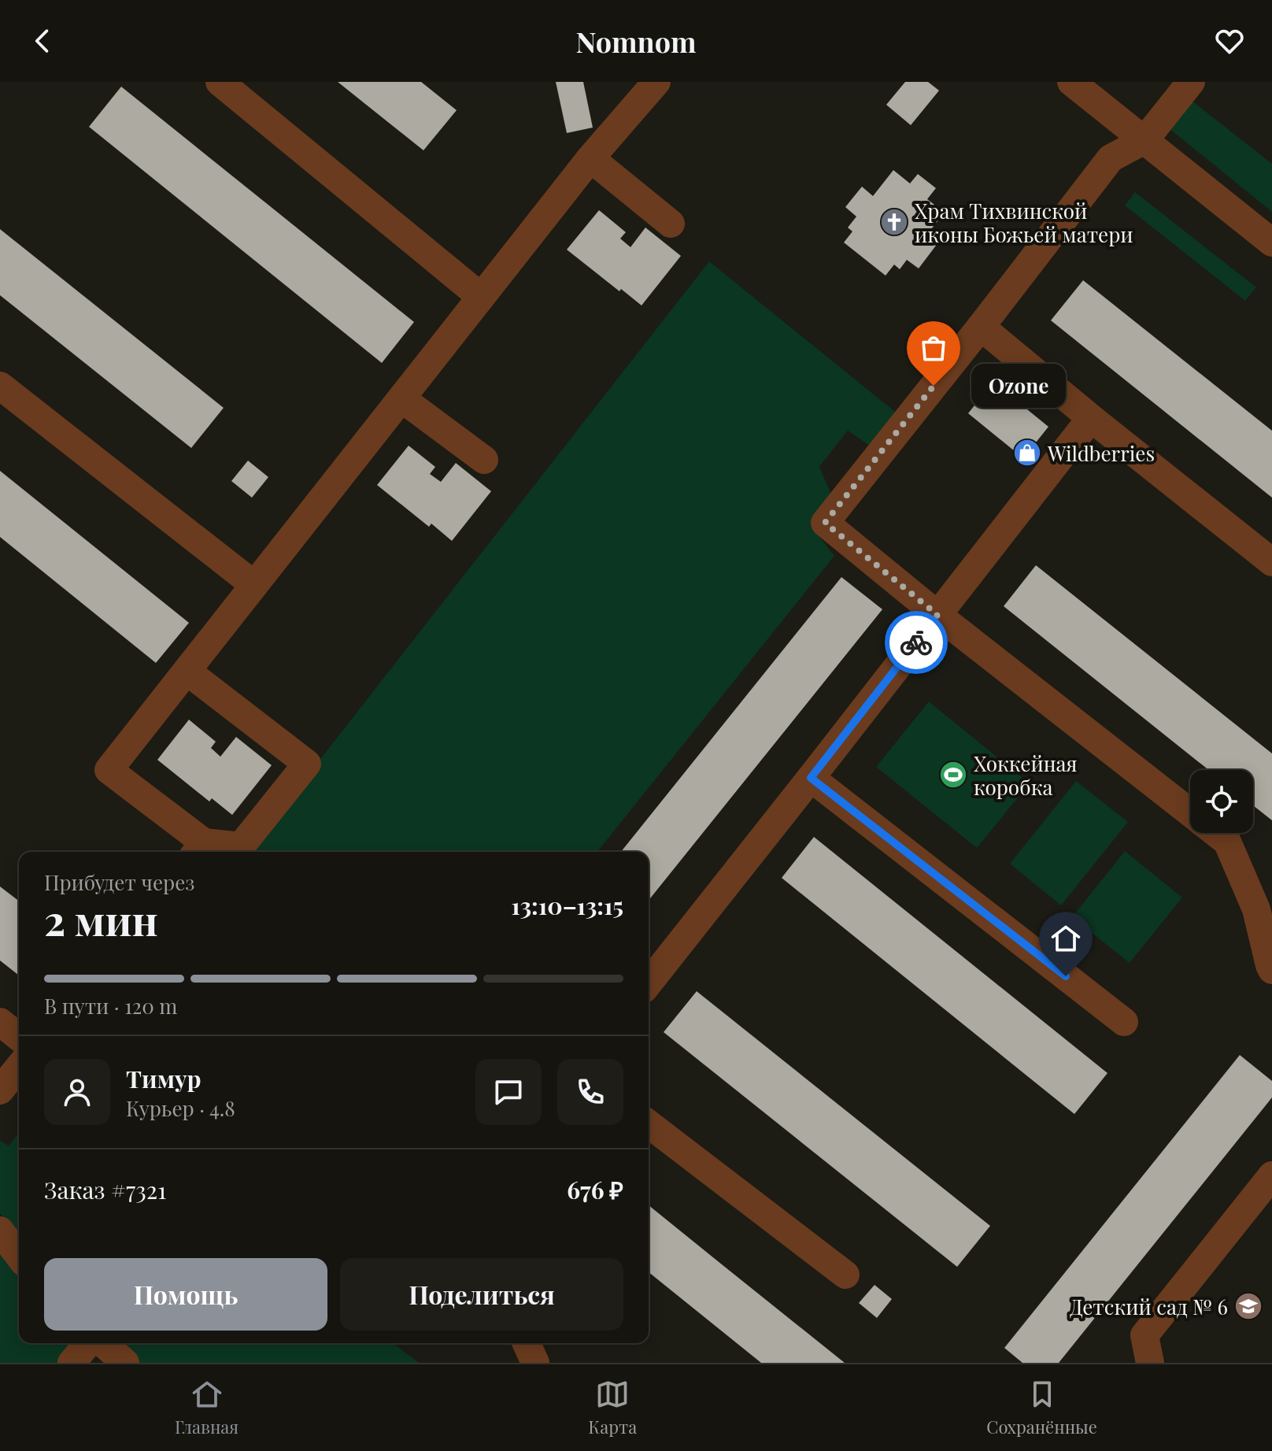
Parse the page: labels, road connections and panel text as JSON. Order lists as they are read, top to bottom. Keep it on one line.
{"places":{"church":["Храм Тихвинской иконы Божьей матери"],"other":["Ozone"],"shop":["Wildberries"],"sports":["Хоккейная коробка"],"school or university":["Детский сад № 6"]},"page":{"header":"Nomnom","bubble":"Ozone","heading":["2 мин","Прибудет через","13:10–13:15"],"panel":["Тимур","Курьер · 4.8","Заказ #7321","676 ₽"],"bar":"В пути · 120 m","buttons":["Помощь","Поделиться"],"tabs":["Главная","Карта","Сохранённые"]}}
